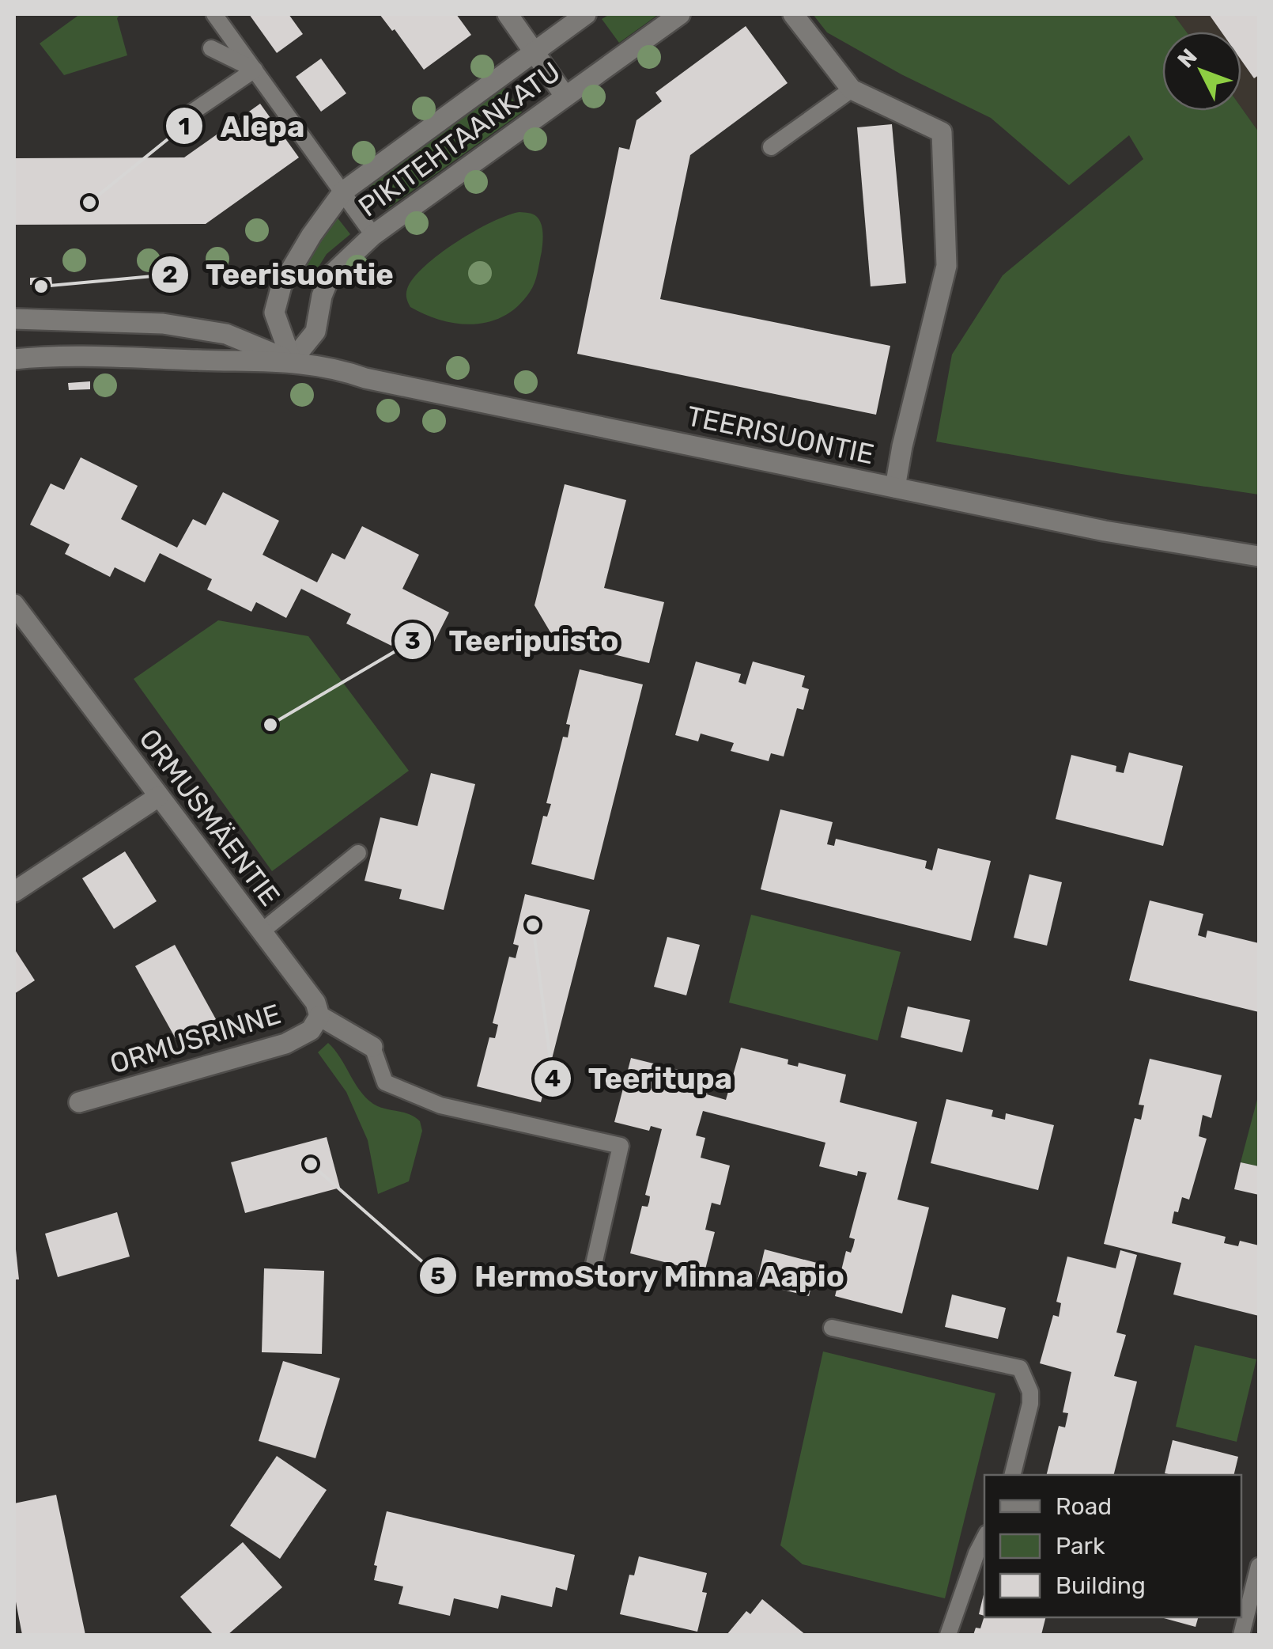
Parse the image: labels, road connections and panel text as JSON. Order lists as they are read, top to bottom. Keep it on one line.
{"streets":{"street":["PIKITEHTAANKATU","TEERISUONTIE","ORMUSMÄENTIE","ORMUSRINNE"]},"crossings":[["PIKITEHTAANKATU","TEERISUONTIE"],["ORMUSMÄENTIE","ORMUSRINNE"]],"places":["Alepa","Teerisuontie","Teeripuisto","Teeritupa","HermoStory Minna Aapio"],"legend":["Road","Park","Building"],"north":"top left"}
